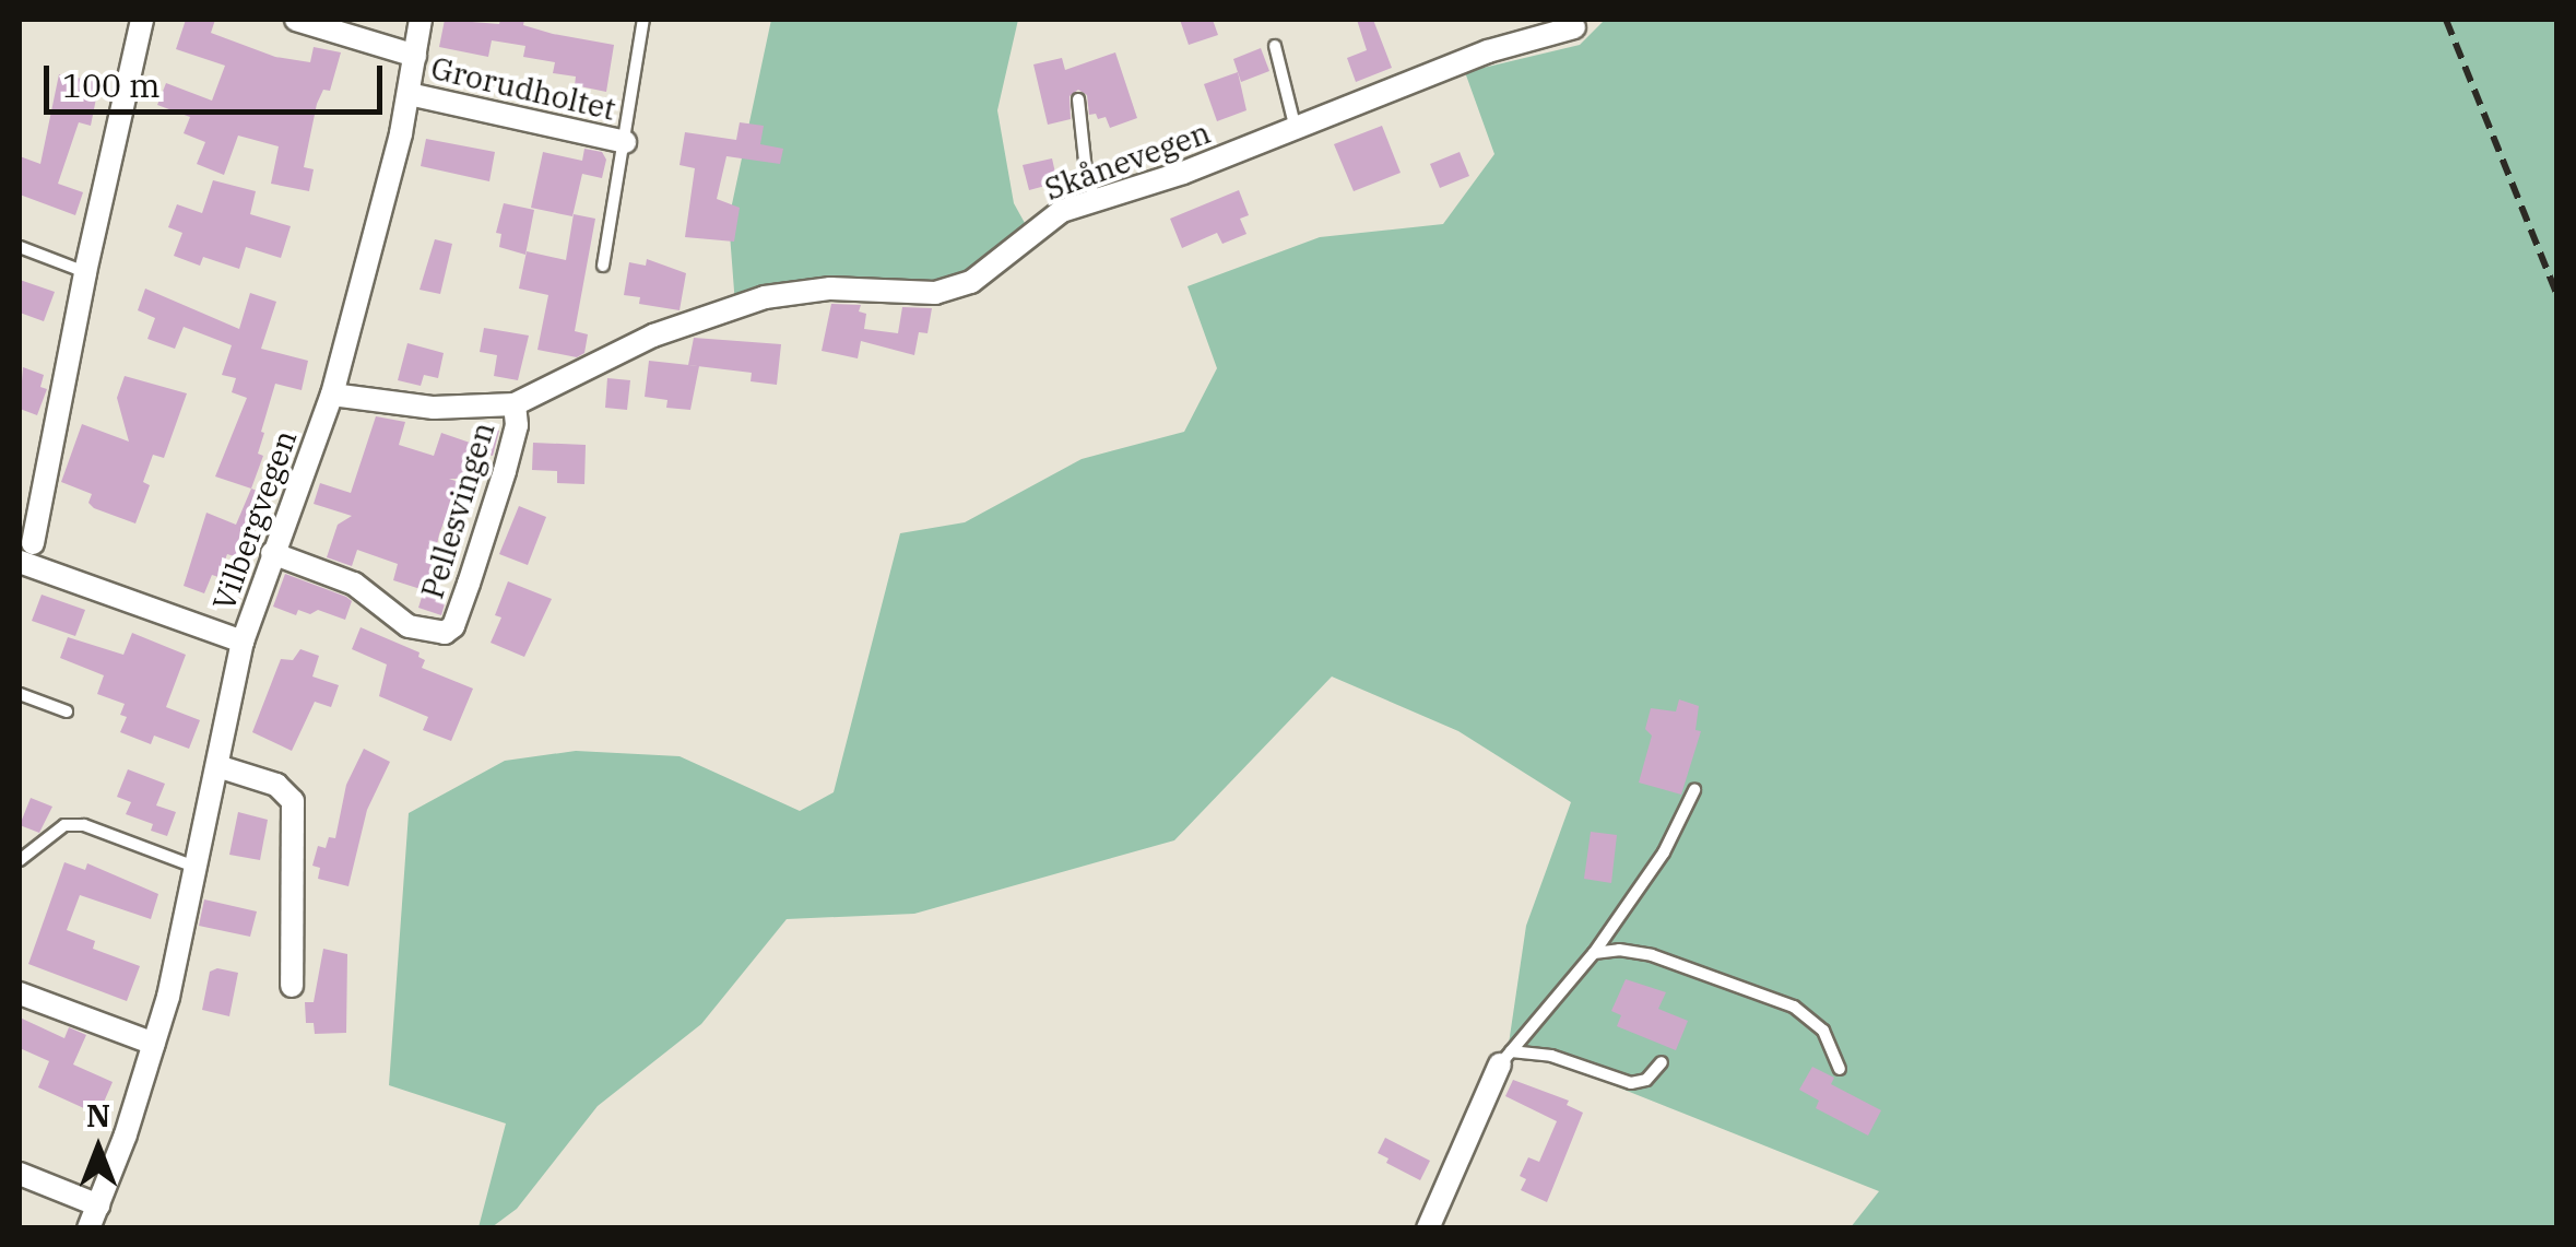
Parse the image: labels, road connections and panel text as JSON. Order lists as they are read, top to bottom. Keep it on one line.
{"streets":{"street":["Grorudholtet","Skånevegen","Pellesvingen","Vilbergvegen"]},"crossings":[["Grorudholtet","Vilbergvegen"],["Skånevegen","Pellesvingen"],["Skånevegen","Vilbergvegen"],["Pellesvingen","Vilbergvegen"]],"scale_bar":"100 m","north":"top"}
